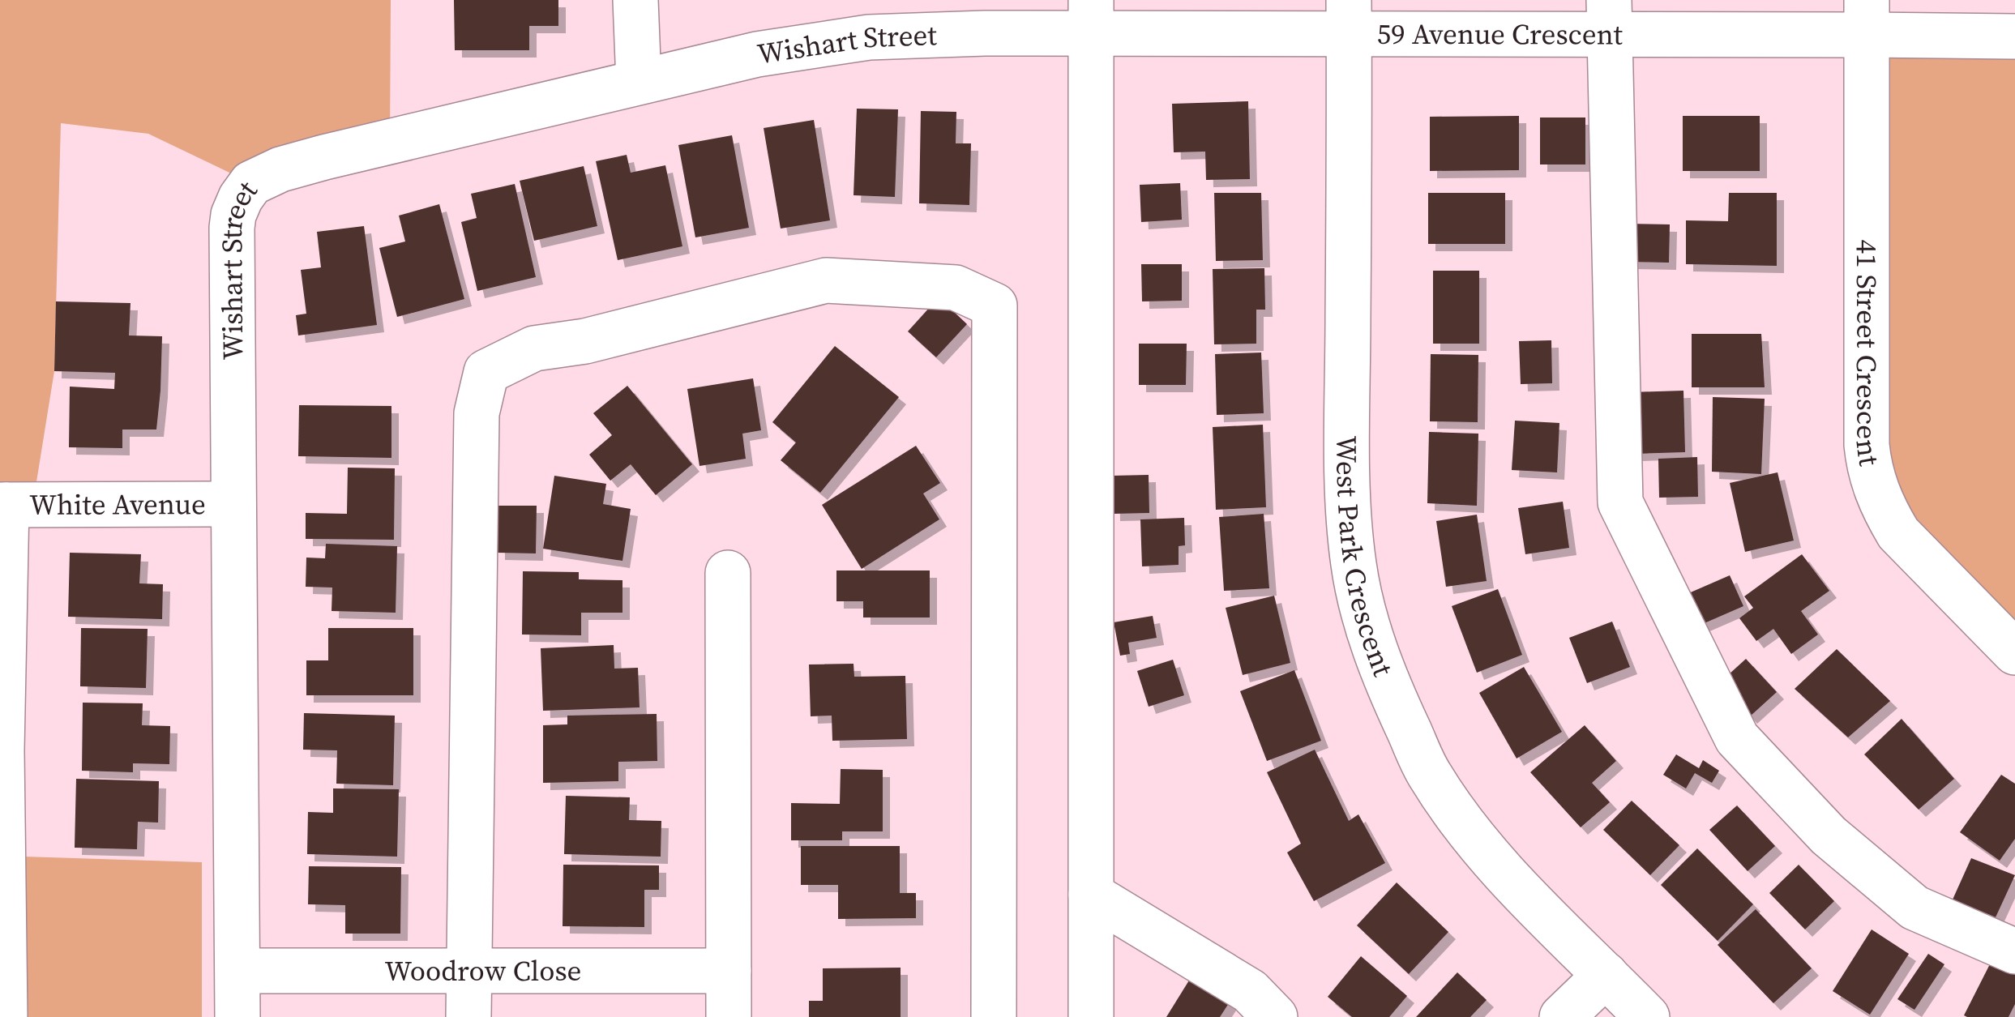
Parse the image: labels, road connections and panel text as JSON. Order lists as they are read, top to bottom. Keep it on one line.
{"streets":{"street":["59 Avenue Crescent","Wishart Street","41 Street Crescent","White Avenue","West Park Crescent","Woodrow Close"]},"crossings":[["59 Avenue Crescent","Wishart Street"],["59 Avenue Crescent","41 Street Crescent"],["59 Avenue Crescent","West Park Crescent"],["Wishart Street","White Avenue"],["Wishart Street","Woodrow Close"]]}
